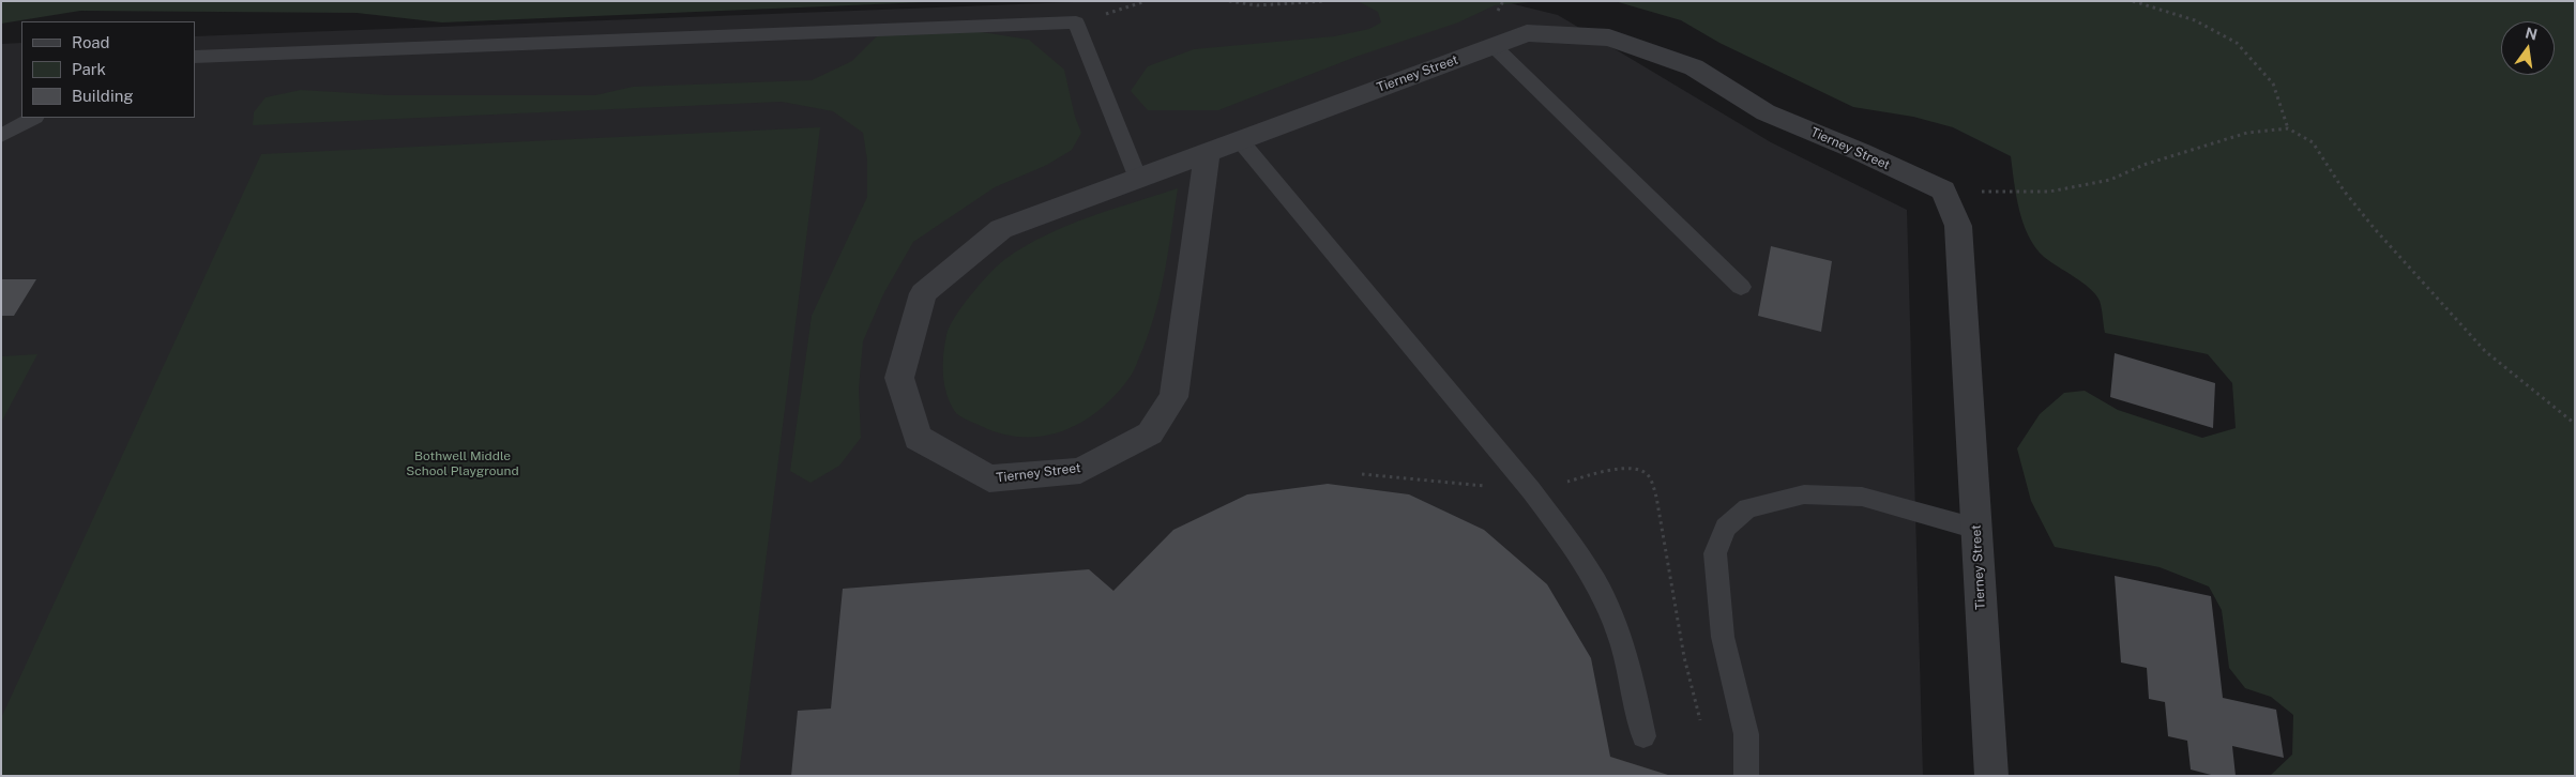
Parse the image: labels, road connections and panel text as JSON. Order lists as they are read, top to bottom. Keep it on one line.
{"streets":{"street":["Tierney Street"]},"parks":["Bothwell Middle School Playground"],"legend":["Road","Park","Building"],"north":"top"}
